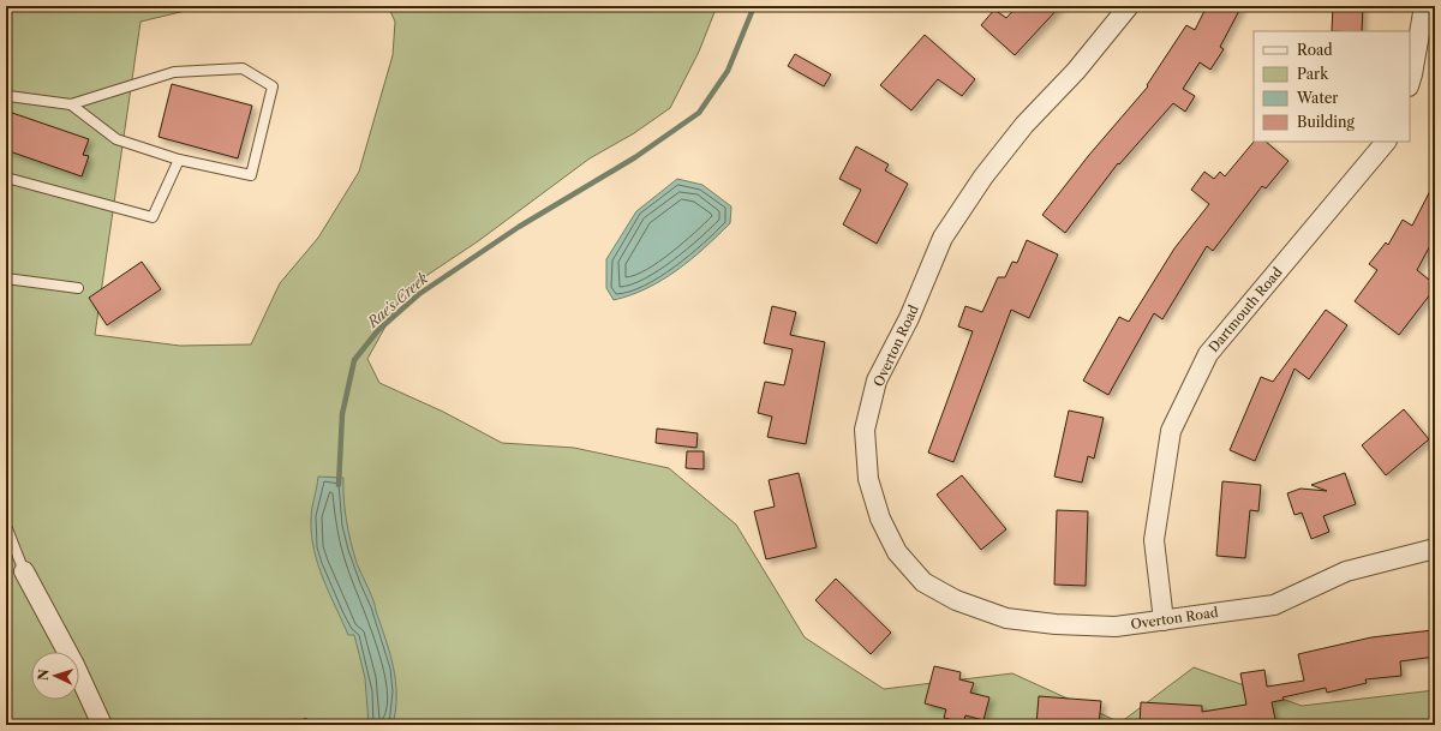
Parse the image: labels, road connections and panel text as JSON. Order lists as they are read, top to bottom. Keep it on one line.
{"streets":{"street":["Dartmouth Road","Overton Road"]},"crossings":[["Dartmouth Road","Overton Road"]],"water":["Rae's Creek"],"legend":["Road","Park","Water","Building"],"north":"left"}
